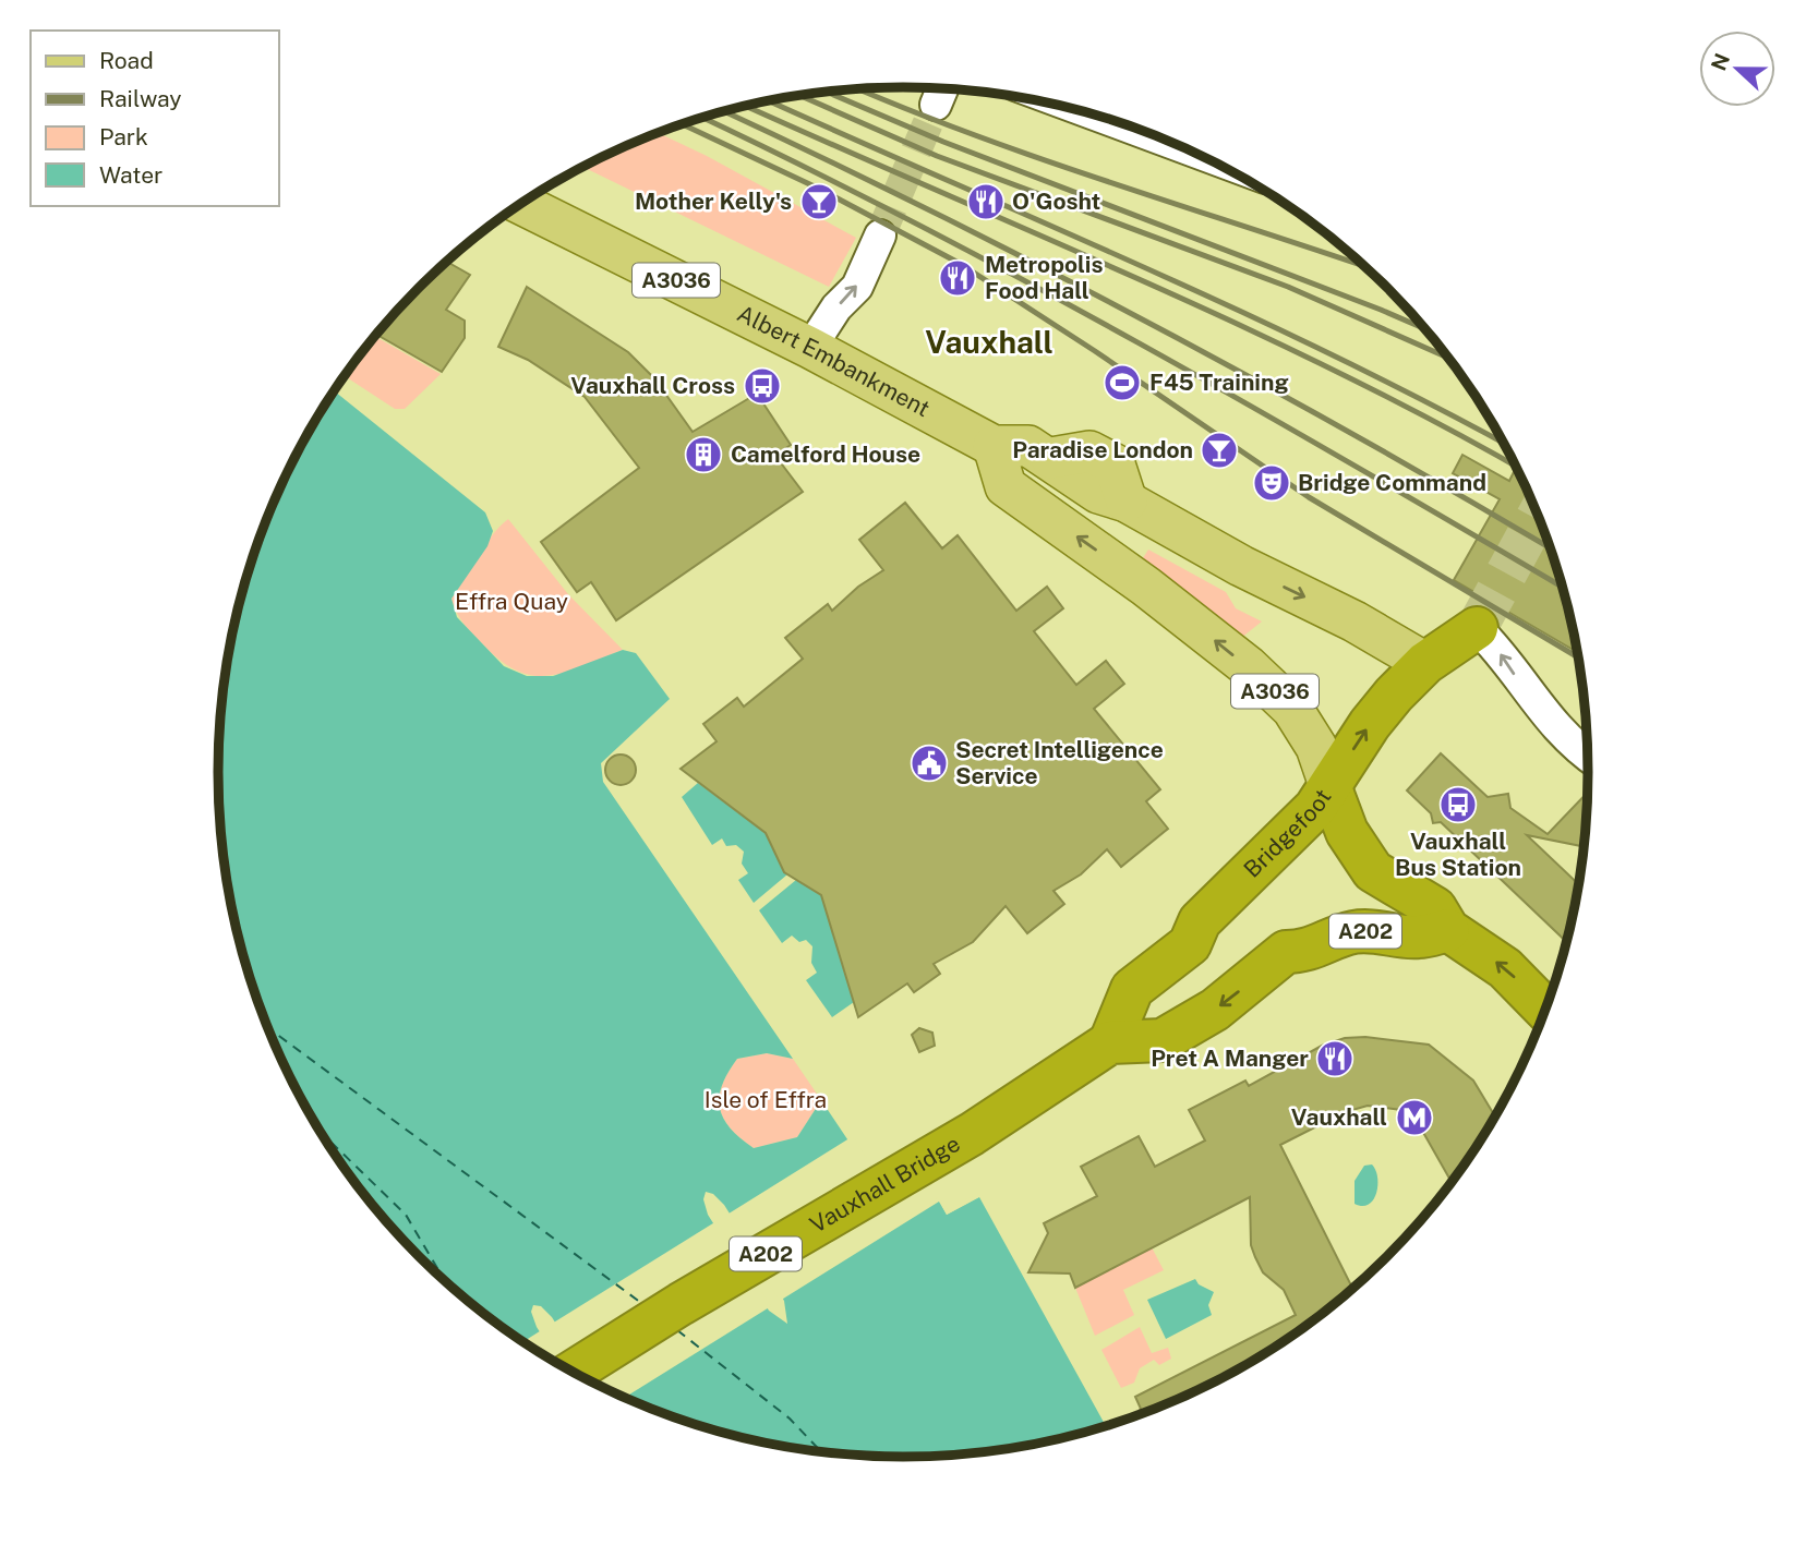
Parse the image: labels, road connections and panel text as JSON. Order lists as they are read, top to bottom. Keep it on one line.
{"streets":{"highway":["Bridgefoot","A202","Vauxhall Bridge"],"main road":["A3036","Albert Embankment"]},"crossings":[["A3036","Albert Embankment"],["A3036","Bridgefoot"],["A3036","A202"],["Albert Embankment","Bridgefoot"],["Bridgefoot","A202"],["Bridgefoot","Vauxhall Bridge"],["A202","Vauxhall Bridge"]],"districts":["Vauxhall"],"parks":["Effra Quay","Isle of Effra"],"places":{"bar":["Mother Kelly's","Paradise London"],"restaurant":["O'Gosht","Metropolis Food Hall","Pret A Manger"],"sports":["F45 Training"],"bus stop":["Vauxhall Cross","Vauxhall Bus Station"],"building":["Camelford House"],"theatre":["Bridge Command"],"public building":["Secret Intelligence Service"],"metro station":["Vauxhall"]},"legend":["Road","Railway","Park","Water"],"north":"left"}
